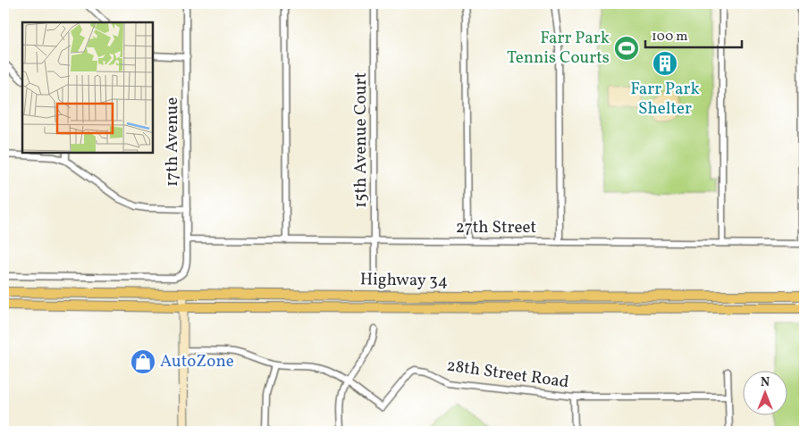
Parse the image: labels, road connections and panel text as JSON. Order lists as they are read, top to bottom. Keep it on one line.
{"streets":{"highway":["Highway 34"],"street":["15th Avenue Court","17th Avenue","27th Street","28th Street Road"]},"crossings":[["15th Avenue Court","27th Street"],["17th Avenue","27th Street"]],"places":{"sports":["Farr Park Tennis Courts"],"building":["Farr Park Shelter"],"shop":["AutoZone"]},"scale_bar":"100 m","north":"top"}
